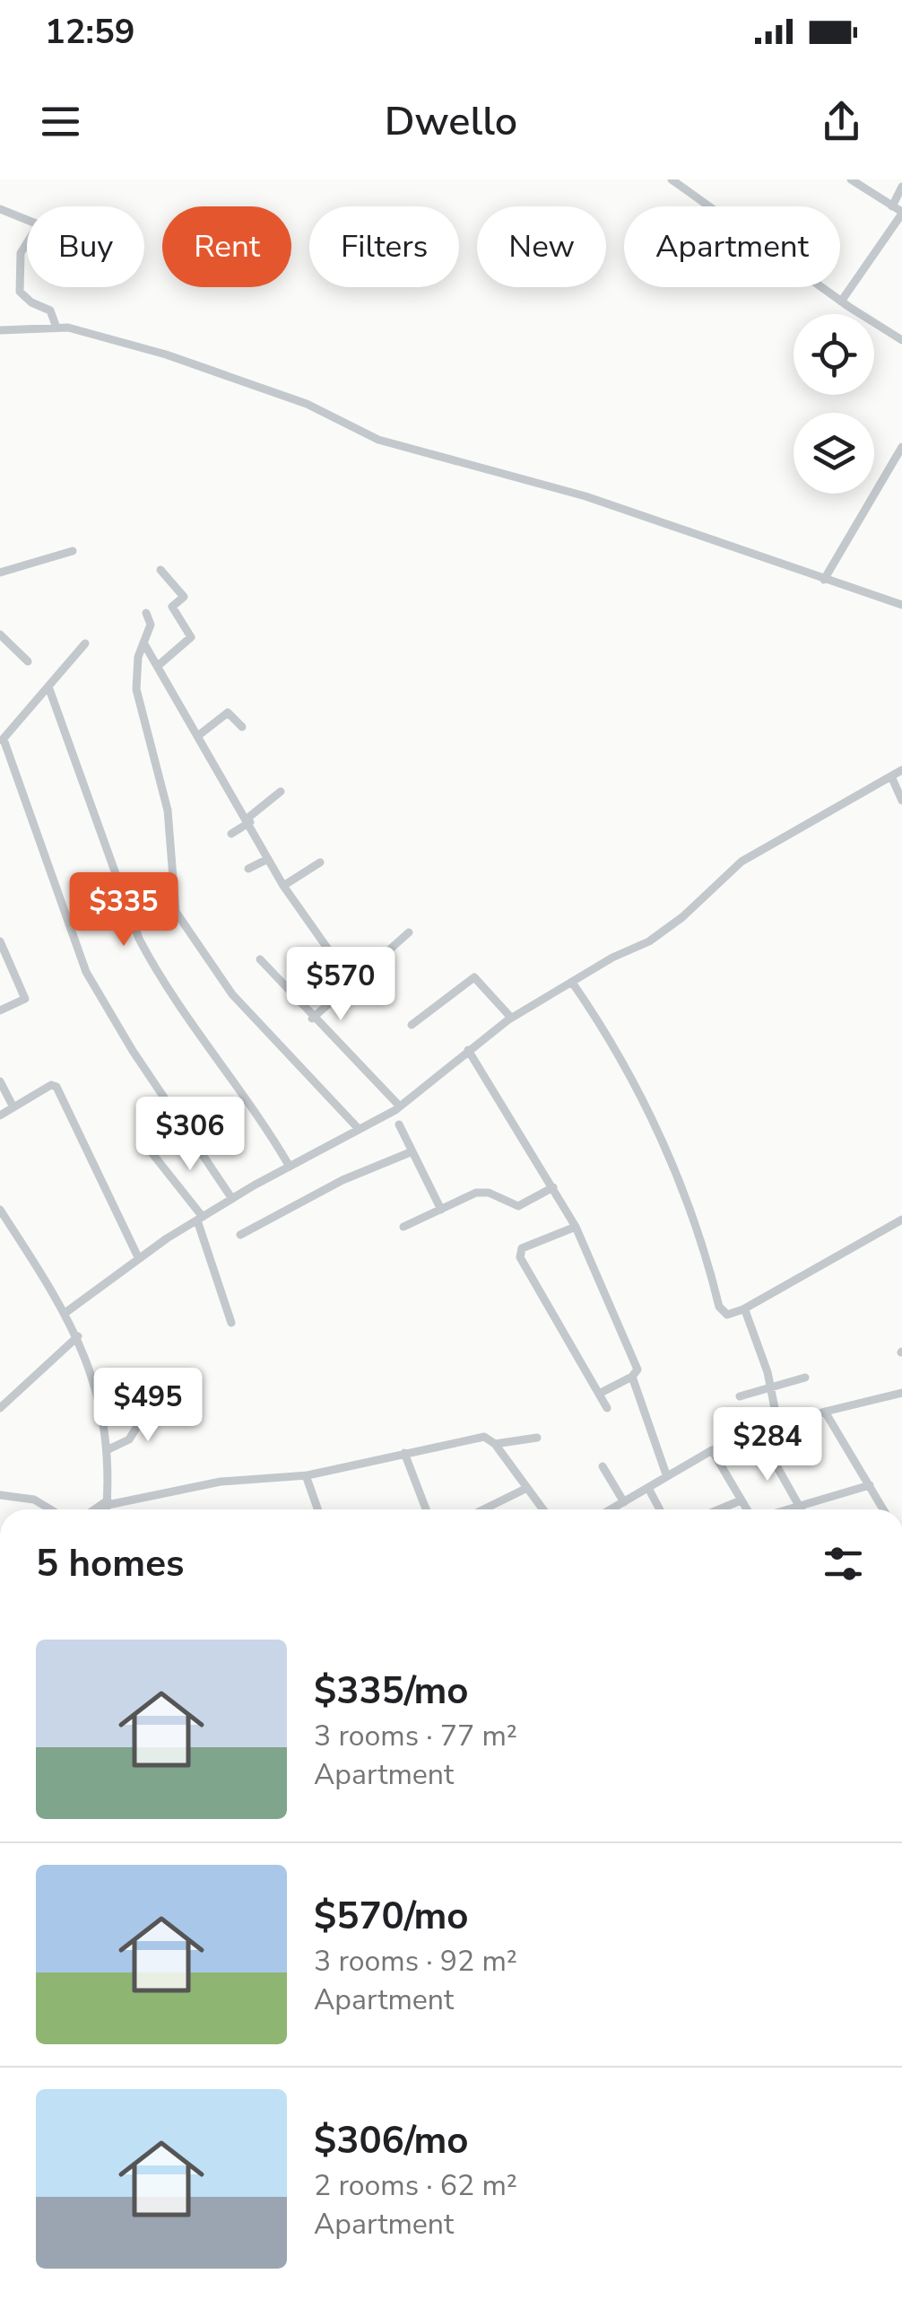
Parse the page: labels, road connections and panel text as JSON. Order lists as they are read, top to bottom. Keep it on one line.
{"page":{"status":"12:59","header":"Dwello","chip":["Buy","Rent","Filters","New","Apartment"],"price":["$335","$570","$306","$495","$284"],"heading":"5 homes","list":[{"name":"$335/mo","note":"3 rooms · 77 m² · Apartment"},{"name":"$570/mo","note":"3 rooms · 92 m² · Apartment"},{"name":"$306/mo","note":"2 rooms · 62 m² · Apartment"}]}}
